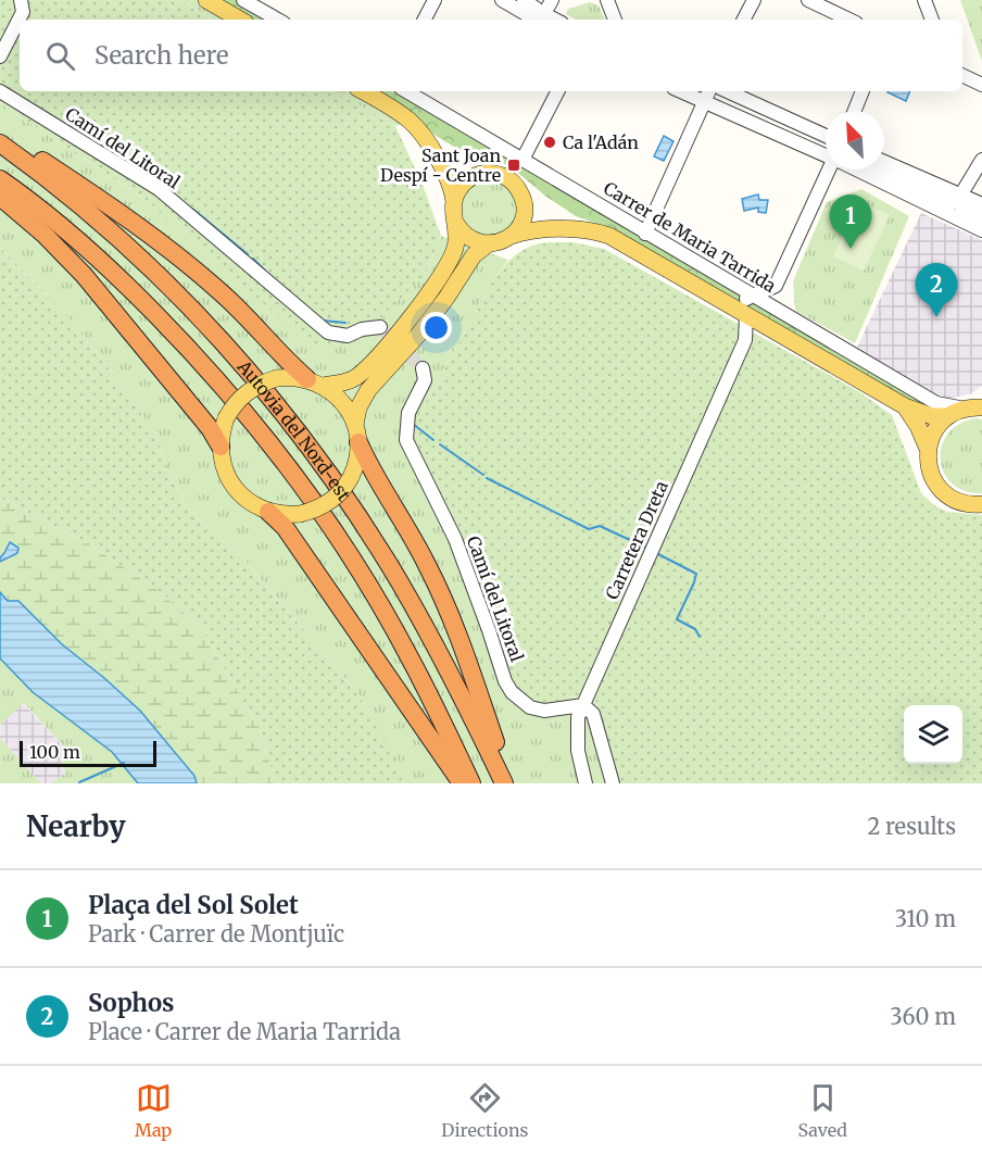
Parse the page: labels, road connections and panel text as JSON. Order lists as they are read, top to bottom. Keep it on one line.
{"streets":{"highway":["Autovia del Nord-est"],"main road":["Carrer de Maria Tarrida"],"street":["Camí del Litoral","Carretera Dreta"]},"crossings":[["Camí del Litoral","Carretera Dreta"],["Carrer de Maria Tarrida","Carretera Dreta"]],"places":{"other":["Ca l'Adán"],"transit":["Sant Joan Despí - Centre"]},"scale_bar":"100 m","north":"top left","page":{"search":"Search here","pins":["1","2"],"scale":"100 m","heading":["Nearby","2 results"],"list":[{"mark":"1","name":"Plaça del Sol Solet","note":"Park · Carrer de Montjuïc","value":"310 m"},{"mark":"2","name":"Sophos","note":"Place · Carrer de Maria Tarrida","value":"360 m"}],"nav":["Map","Directions","Saved"]}}
